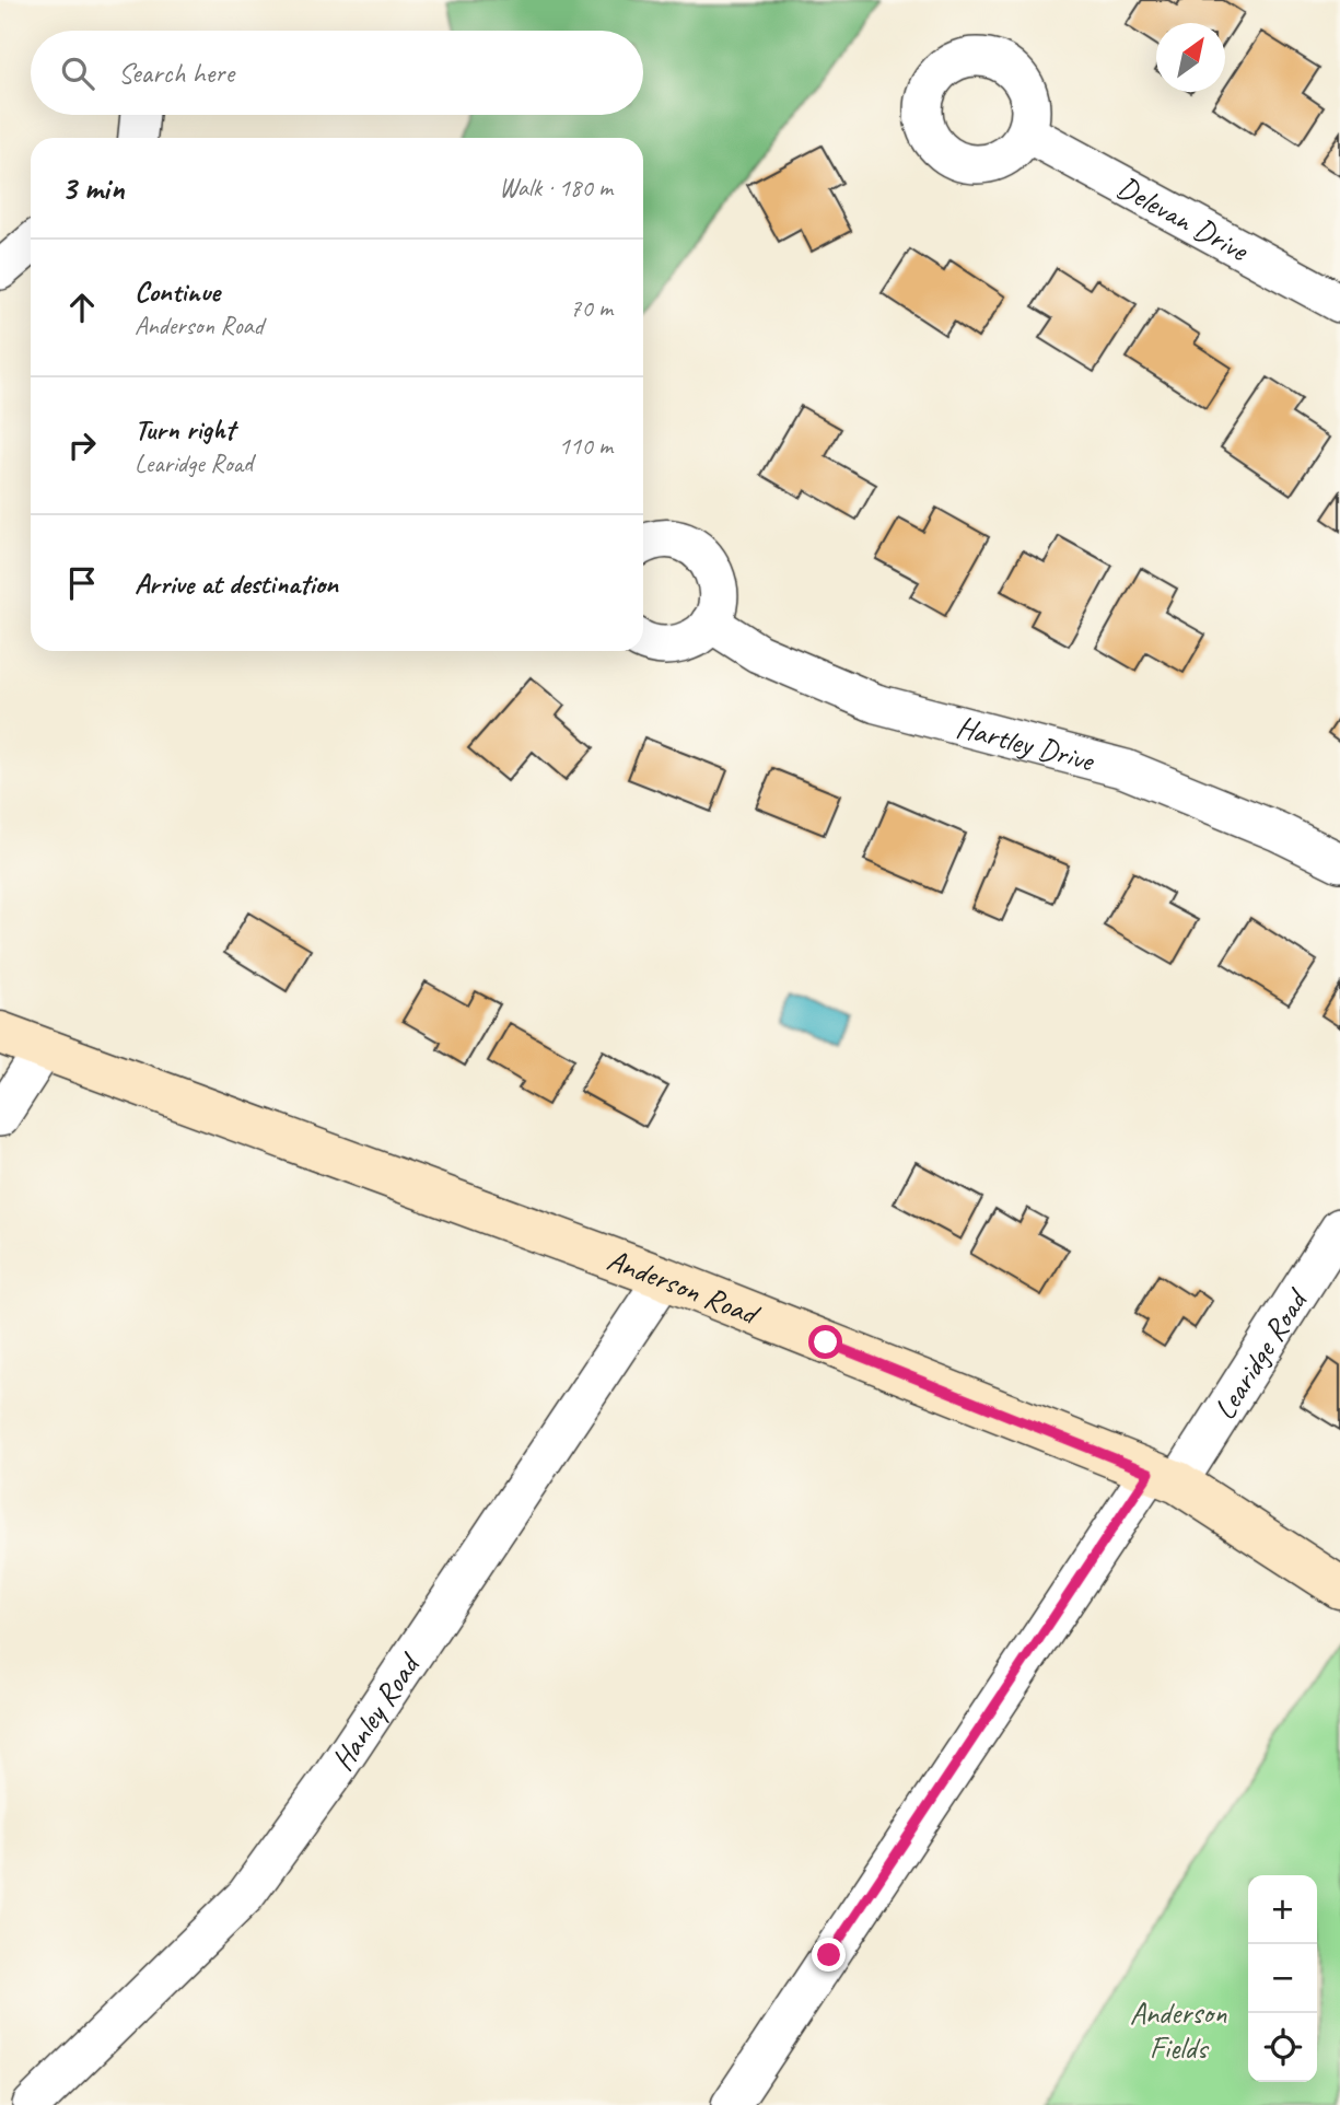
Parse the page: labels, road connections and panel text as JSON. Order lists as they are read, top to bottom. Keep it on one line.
{"streets":{"street":["Delevan Drive","Hartley Drive","Anderson Road","Learidge Road","Hanley Road"]},"crossings":[["Anderson Road","Learidge Road"],["Anderson Road","Hanley Road"]],"parks":["Anderson Fields"],"north":"top right","page":{"search":"Search here","heading":["3 min","Walk · 180 m"],"list":[["Continue","Anderson Road","70 m"],["Turn right","Learidge Road","110 m"],"Arrive at destination"],"map_buttons":["+","−"]}}
